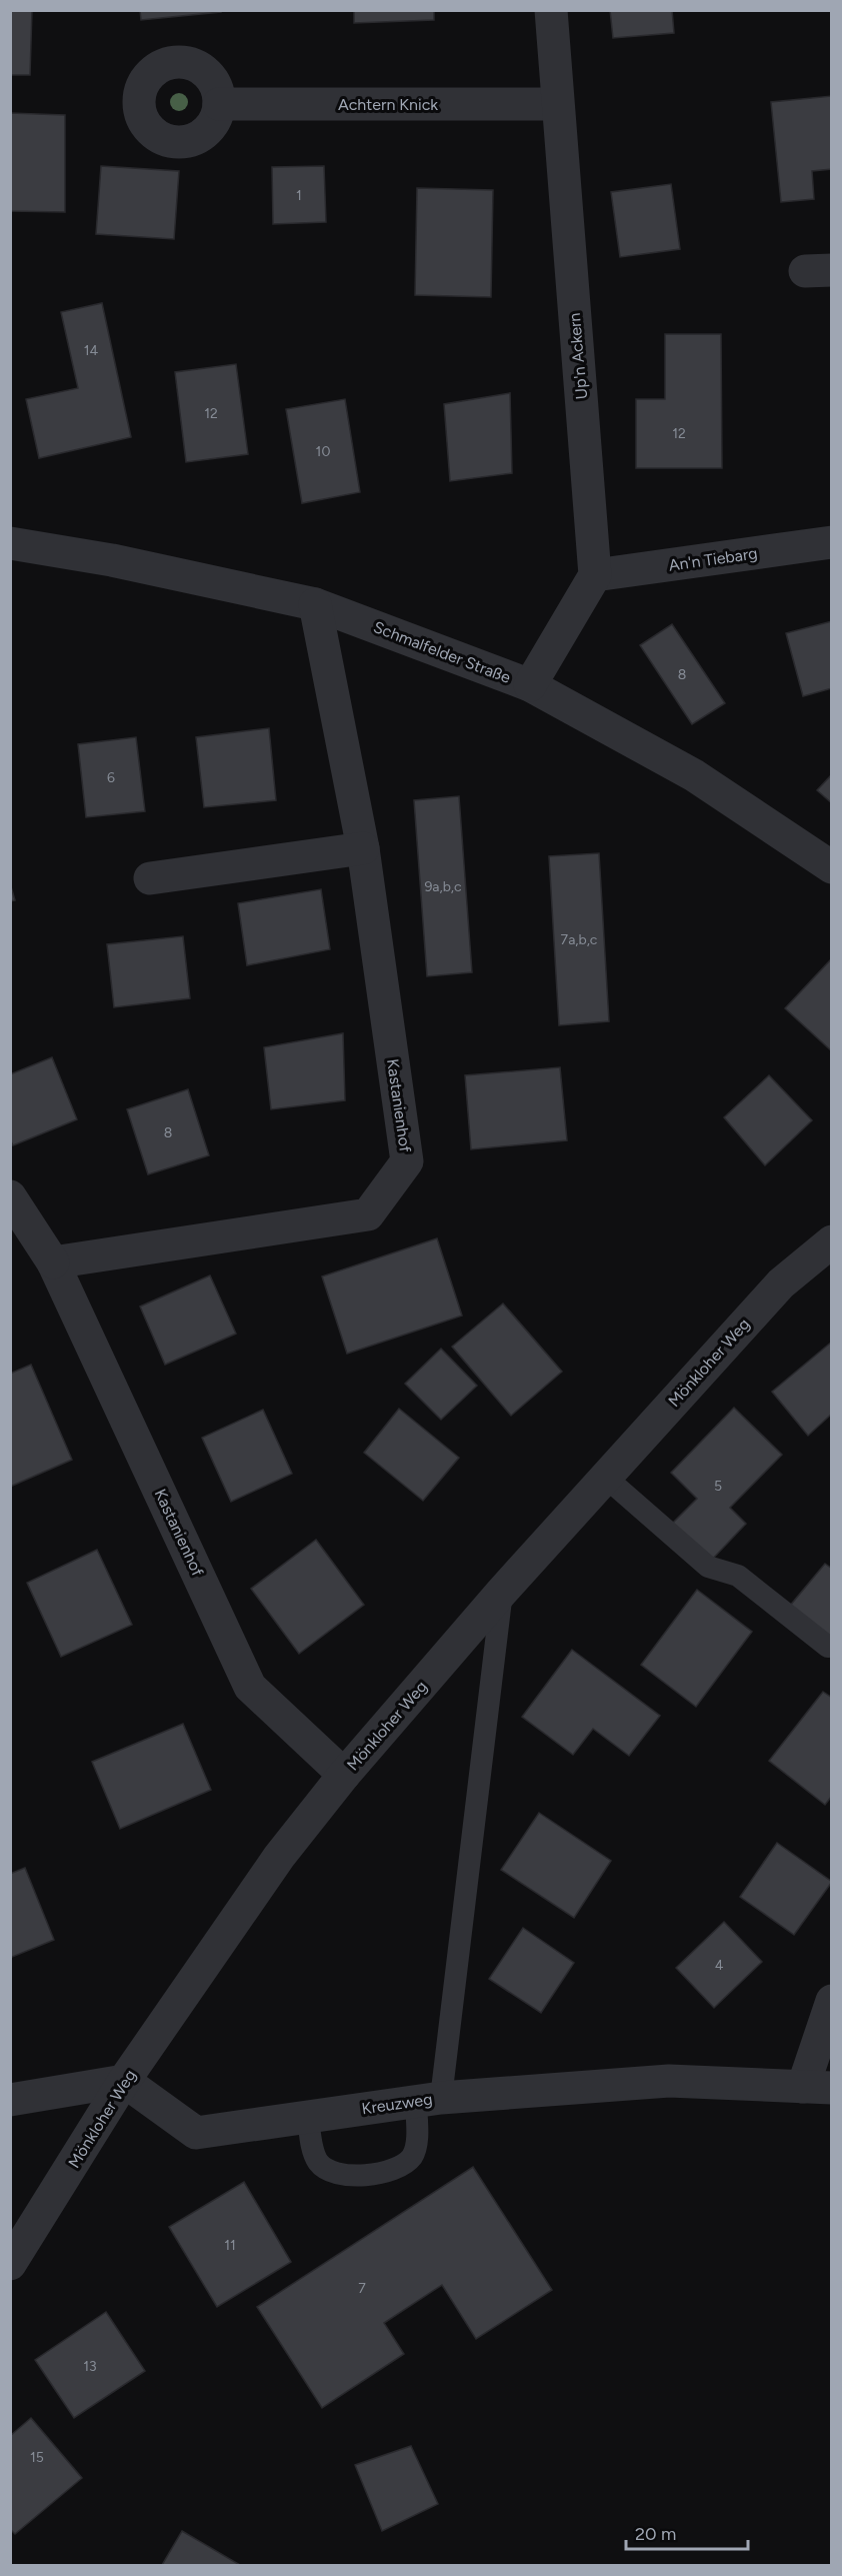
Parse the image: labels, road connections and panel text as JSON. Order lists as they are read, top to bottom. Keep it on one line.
{"streets":{"street":["Achtern Knick","Up'n Ackern","An'n Tiebarg","Schmalfelder Straße","Kastanienhof","Mönkloher Weg","Kreuzweg"]},"crossings":[["Achtern Knick","Up'n Ackern"],["Up'n Ackern","An'n Tiebarg"],["Schmalfelder Straße","Kastanienhof"],["Kastanienhof","Mönkloher Weg"],["Mönkloher Weg","Kreuzweg"]],"house_numbers":["1","14","12","12","10","8","6","9a,b,c","7a,b,c","8","5","4","11","7","13","15"],"scale_bar":"20 m"}
